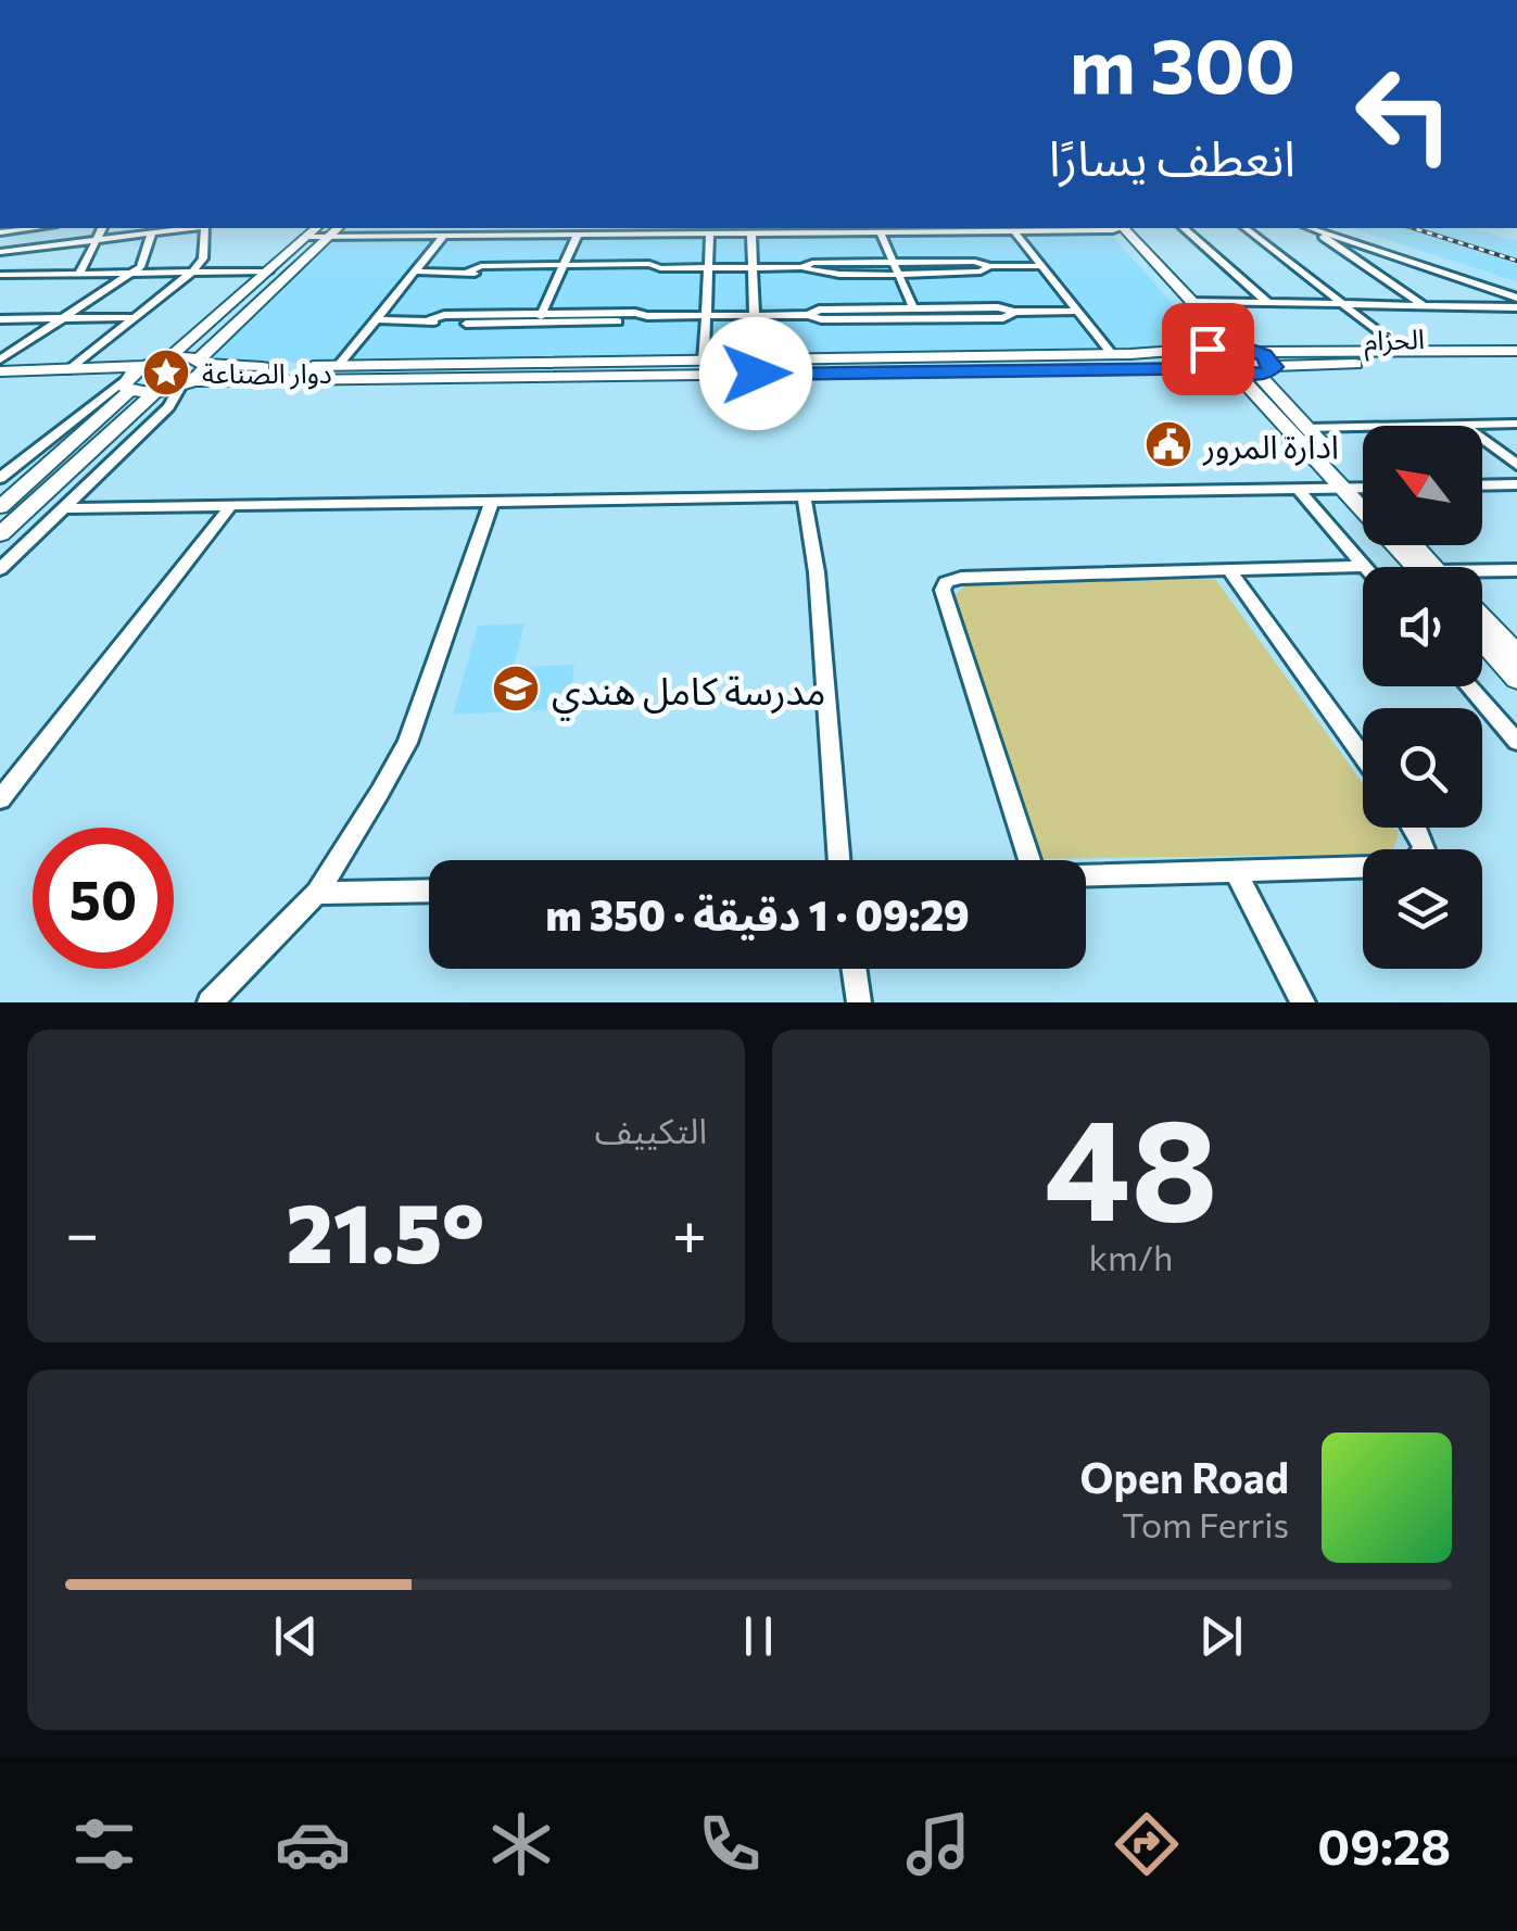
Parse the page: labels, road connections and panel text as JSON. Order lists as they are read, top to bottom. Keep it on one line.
{"streets":{"main road":["الحزام"]},"places":{"place":["دوار الصناعة"],"public building":["ادارة المرور"],"school or university":["مدرسة كامل هندي"]},"north":"top left","page":{"turn":["300 m","انعطف يسارًا"],"limit":"50","trip":"09:29 · 1 دقيقة · 350 m","tile":[["48","km/h"],"التكييف"],"heat":["−","21.5°","+"],"song":["Open Road","Tom Ferris"],"tabs":"09:28"}}
